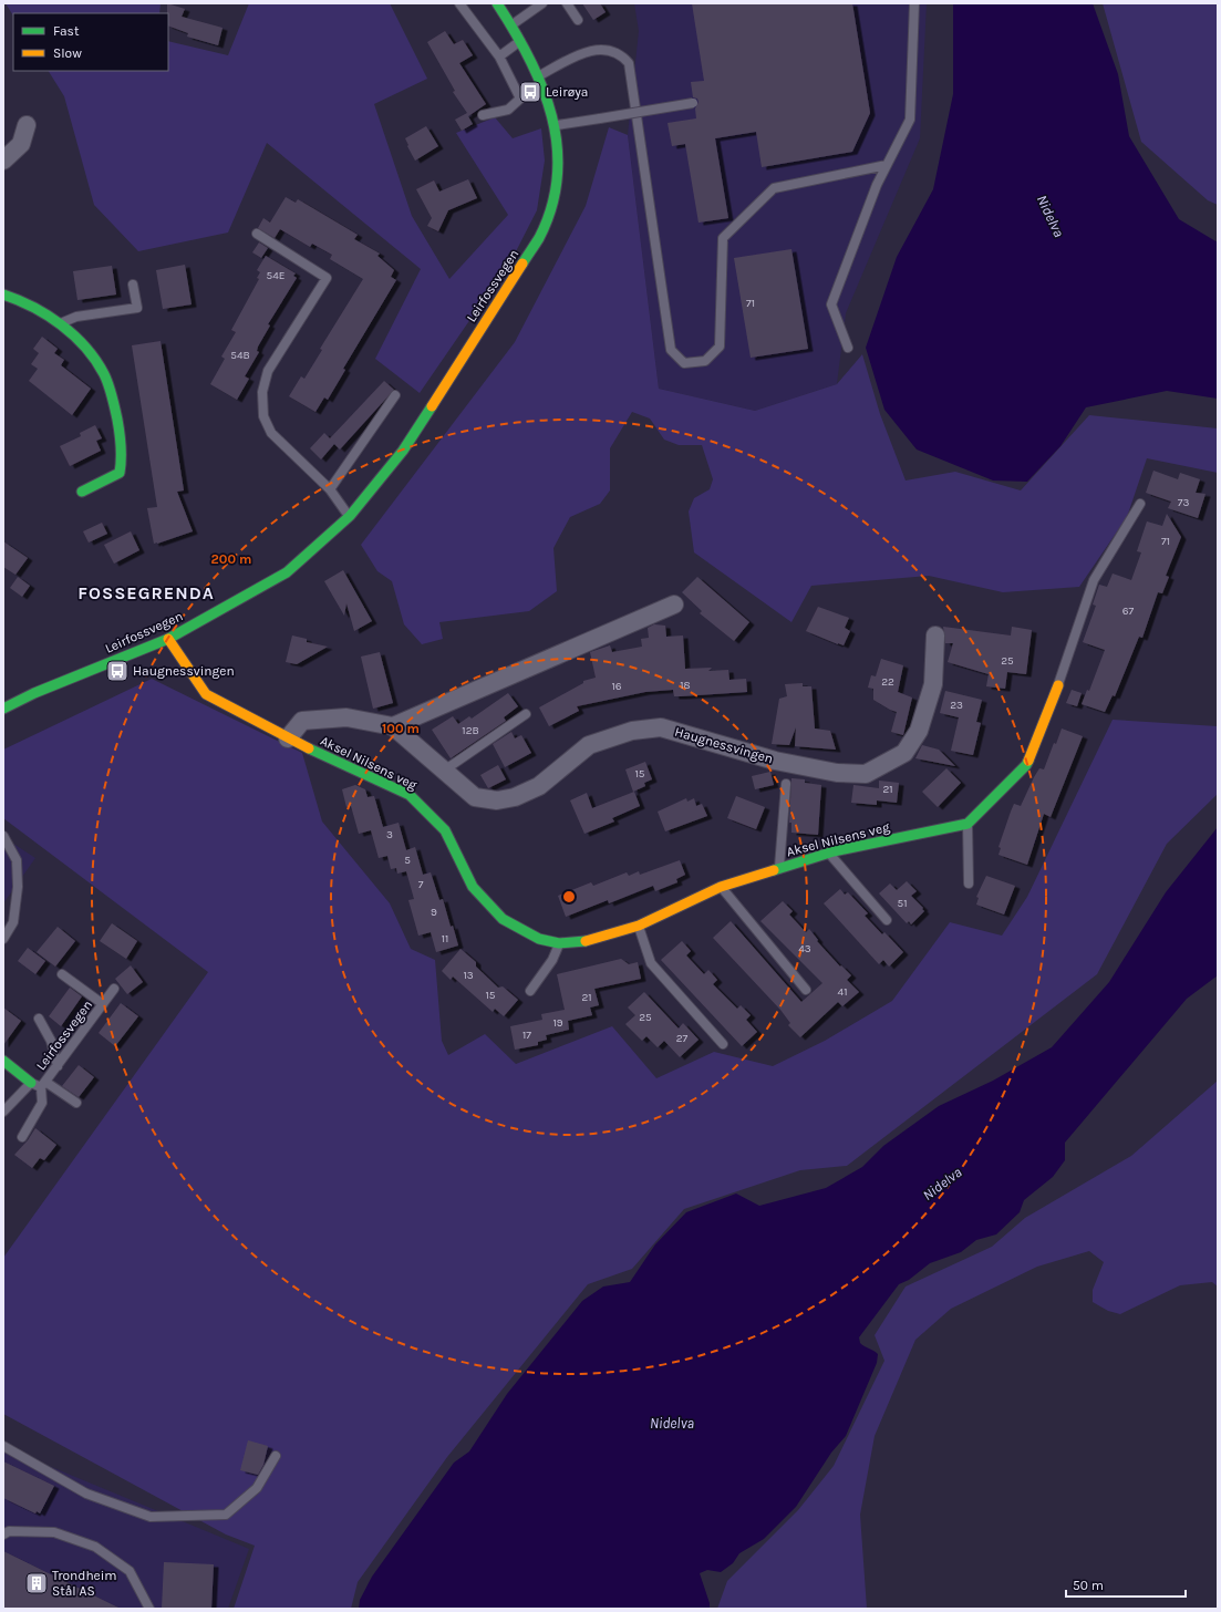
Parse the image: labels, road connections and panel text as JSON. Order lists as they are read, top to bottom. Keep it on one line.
{"streets":{"street":["Leirfossvegen","Haugnessvingen","Aksel Nilsens veg"]},"crossings":[["Leirfossvegen","Aksel Nilsens veg"]],"districts":["FOSSEGRENDA"],"water":["Nidelva"],"places":{"bus stop":["Leirøya","Haugnessvingen"],"building":["Trondheim Stål AS"]},"house_numbers":["54E","71","54B","73","71","67","25","22","18","16","23","12B","15","21","3","5","7","51","9","11","43","13","41","15","21","25","19","17","27"],"legend":["Fast","Slow"],"scale_bar":"50 m","rings":["200 m","100 m"]}
